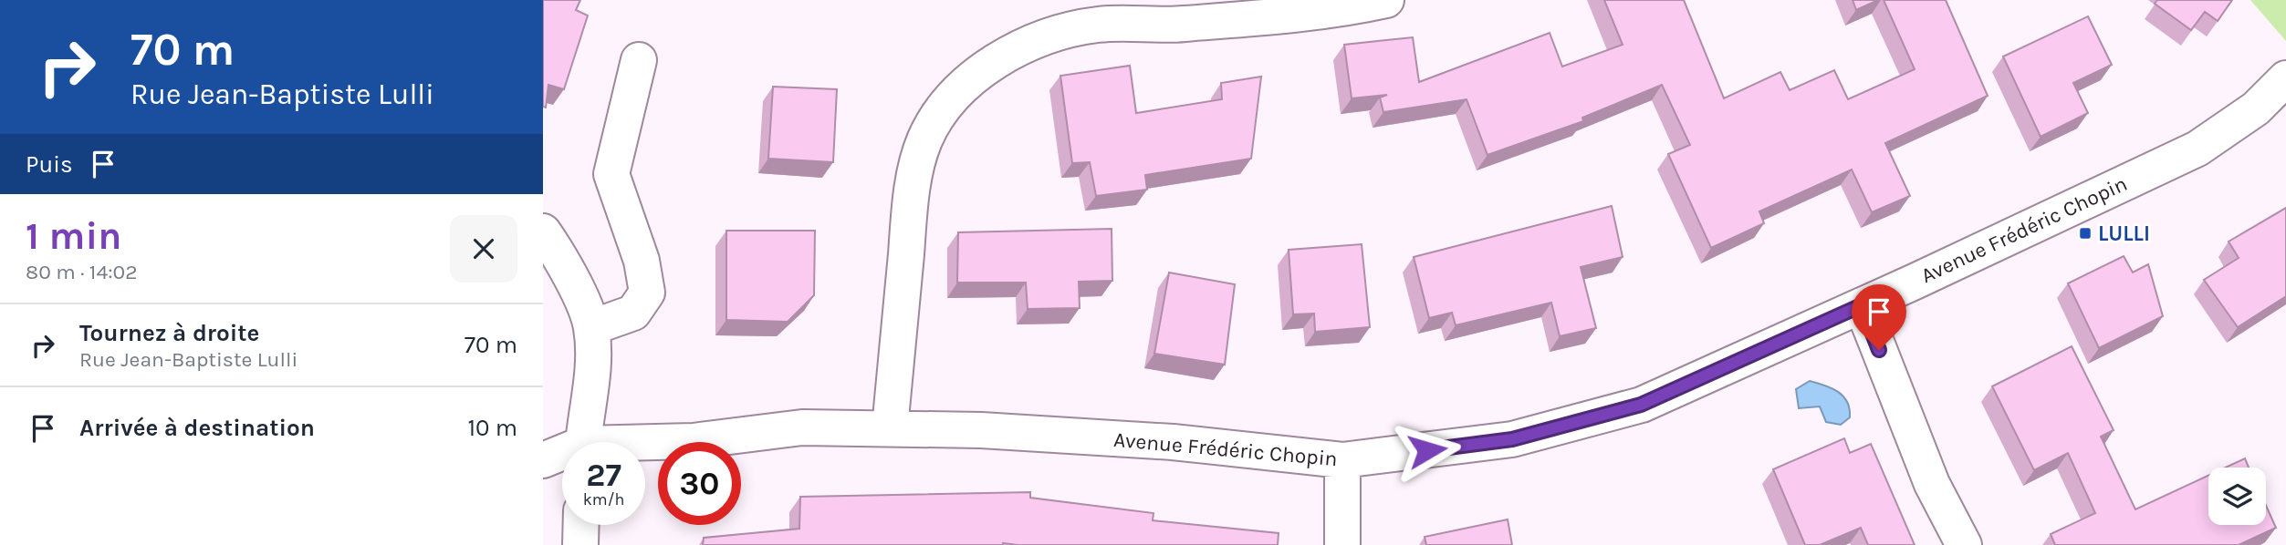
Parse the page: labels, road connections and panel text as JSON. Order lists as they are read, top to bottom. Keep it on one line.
{"streets":{"street":["Avenue Frédéric Chopin"]},"places":{"transit":["LULLI"]},"page":{"turn":["70 m","Rue Jean-Baptiste Lulli"],"then":"Puis","heading":["1 min","80 m · 14:02"],"list":[{"name":"Tournez à droite","note":"Rue Jean-Baptiste Lulli","value":"70 m"},{"name":"Arrivée à destination","value":"10 m"}],"speed":"27 km/h","limit":"30"}}
